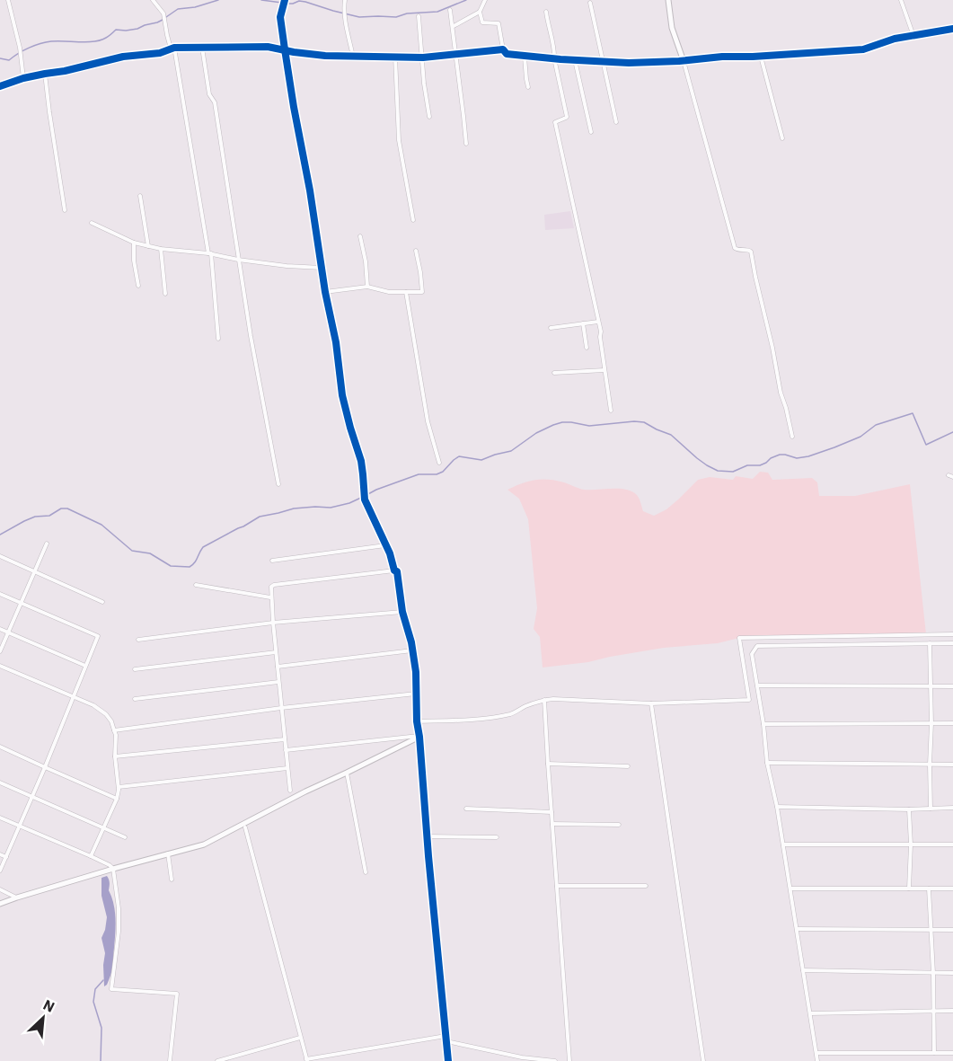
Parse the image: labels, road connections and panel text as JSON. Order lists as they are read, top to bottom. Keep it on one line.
{"north":"top right"}
